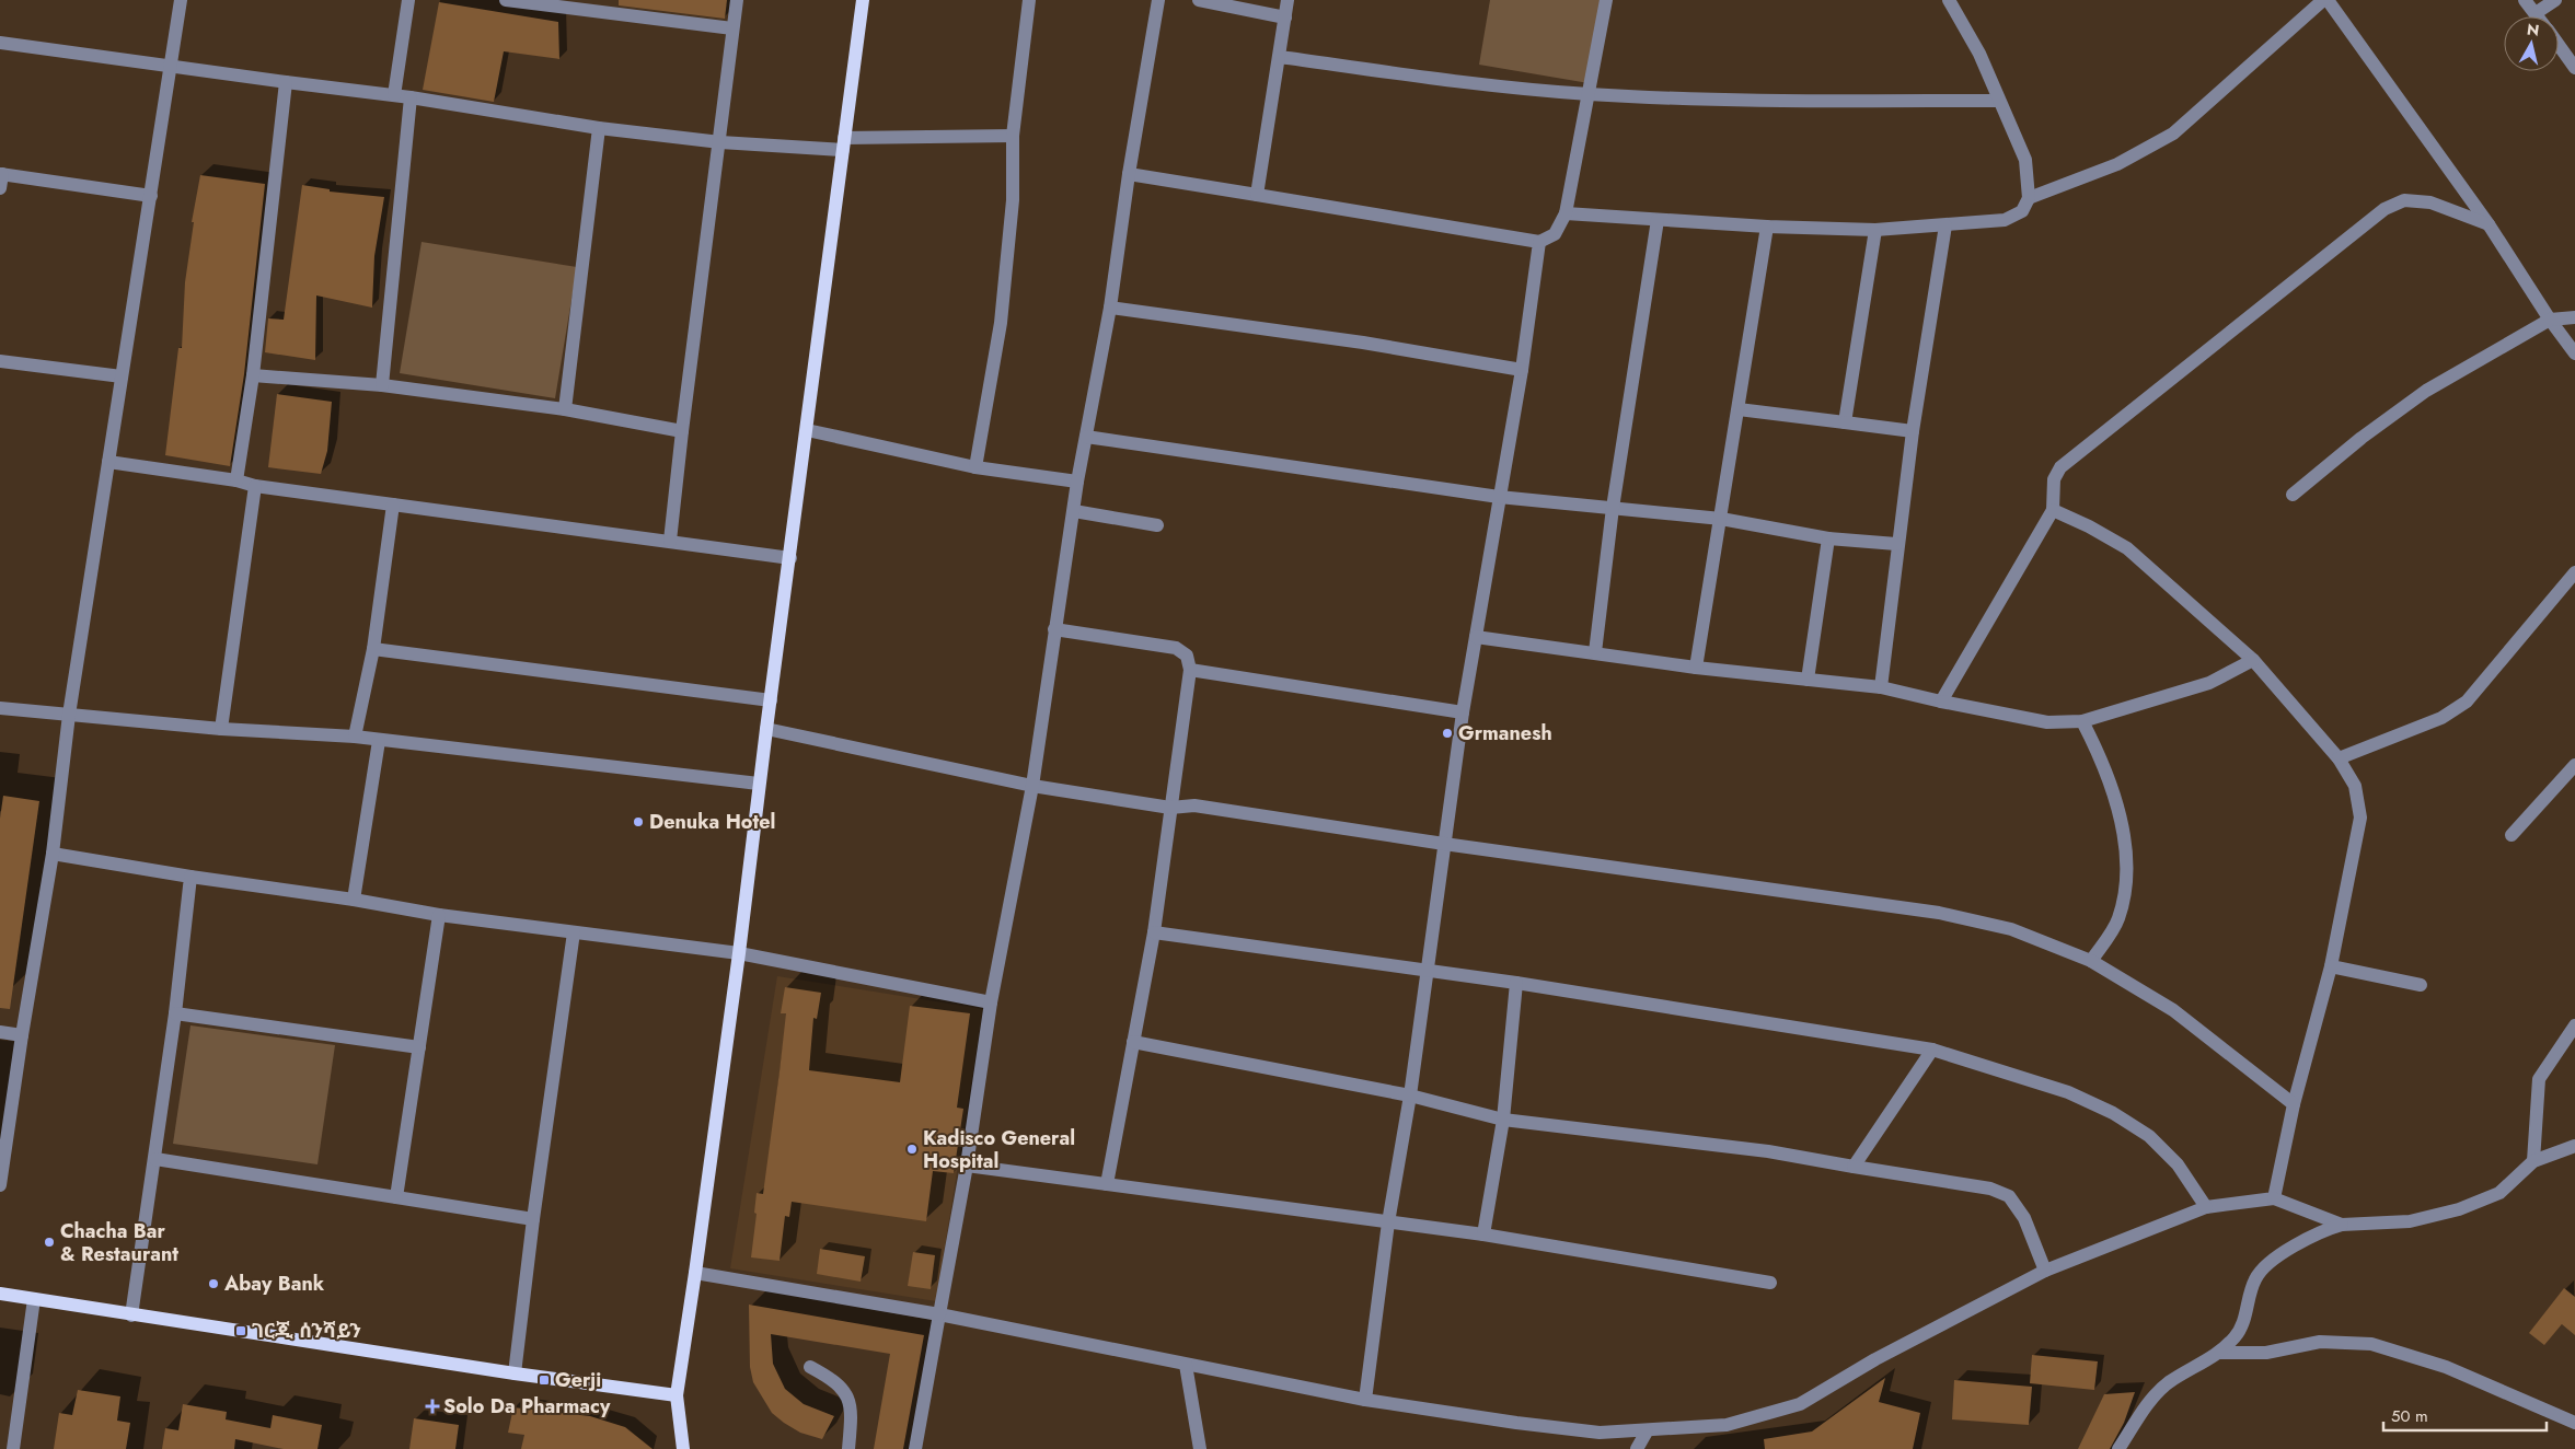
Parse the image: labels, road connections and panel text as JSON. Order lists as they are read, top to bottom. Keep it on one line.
{"places":{"other":["Grmanesh","Denuka Hotel","Kadisco General Hospital","Chacha Bar & Restaurant","Abay Bank"],"transit":["ገርጂ ሰንሻይን","Gerji"],"health":["Solo Da Pharmacy"]},"scale_bar":"50 m","north":"top"}
